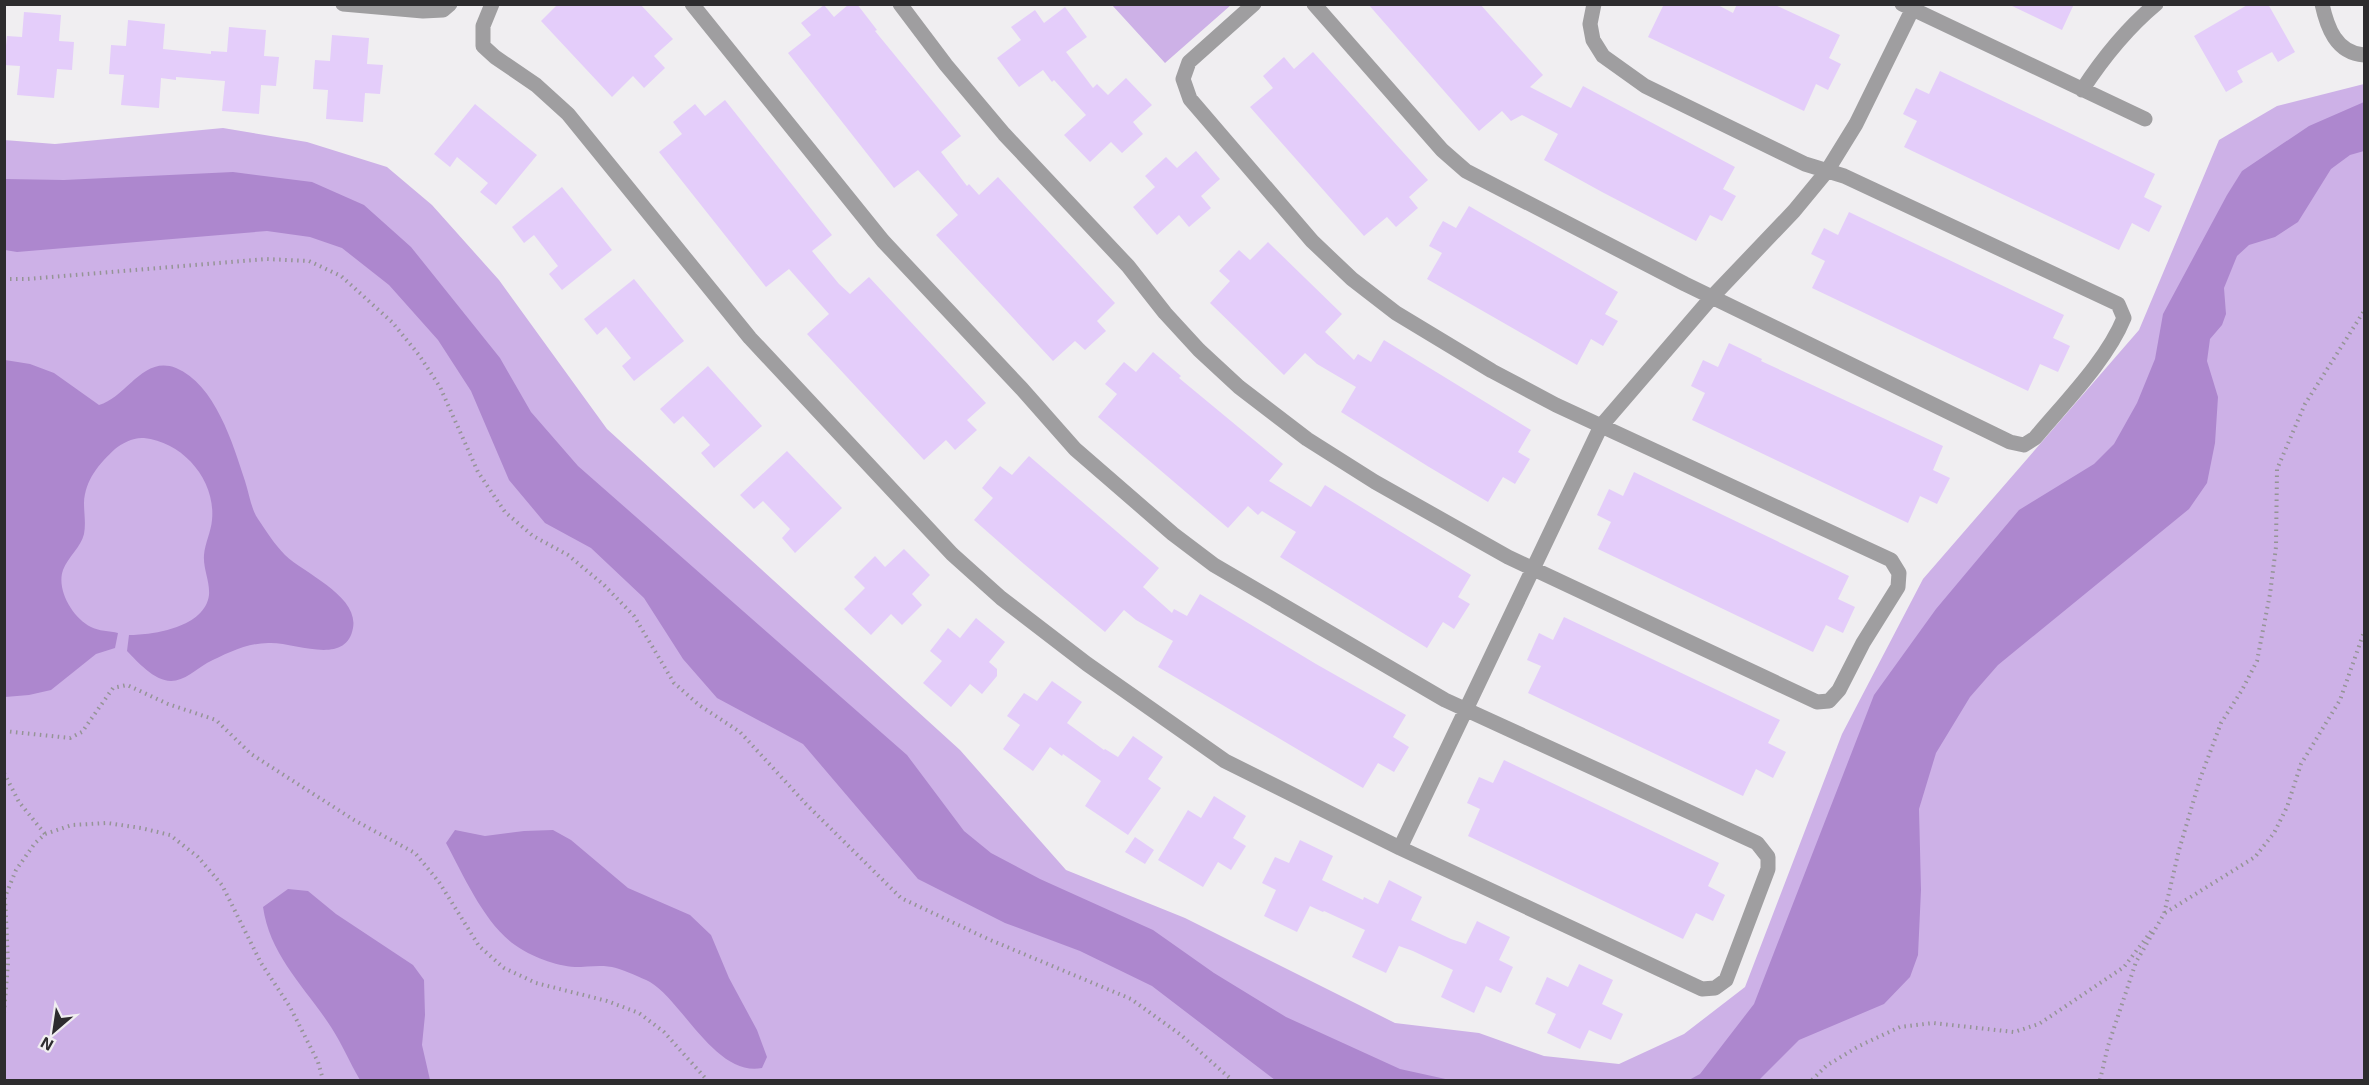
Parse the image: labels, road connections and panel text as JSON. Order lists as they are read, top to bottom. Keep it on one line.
{"north":"bottom left"}
